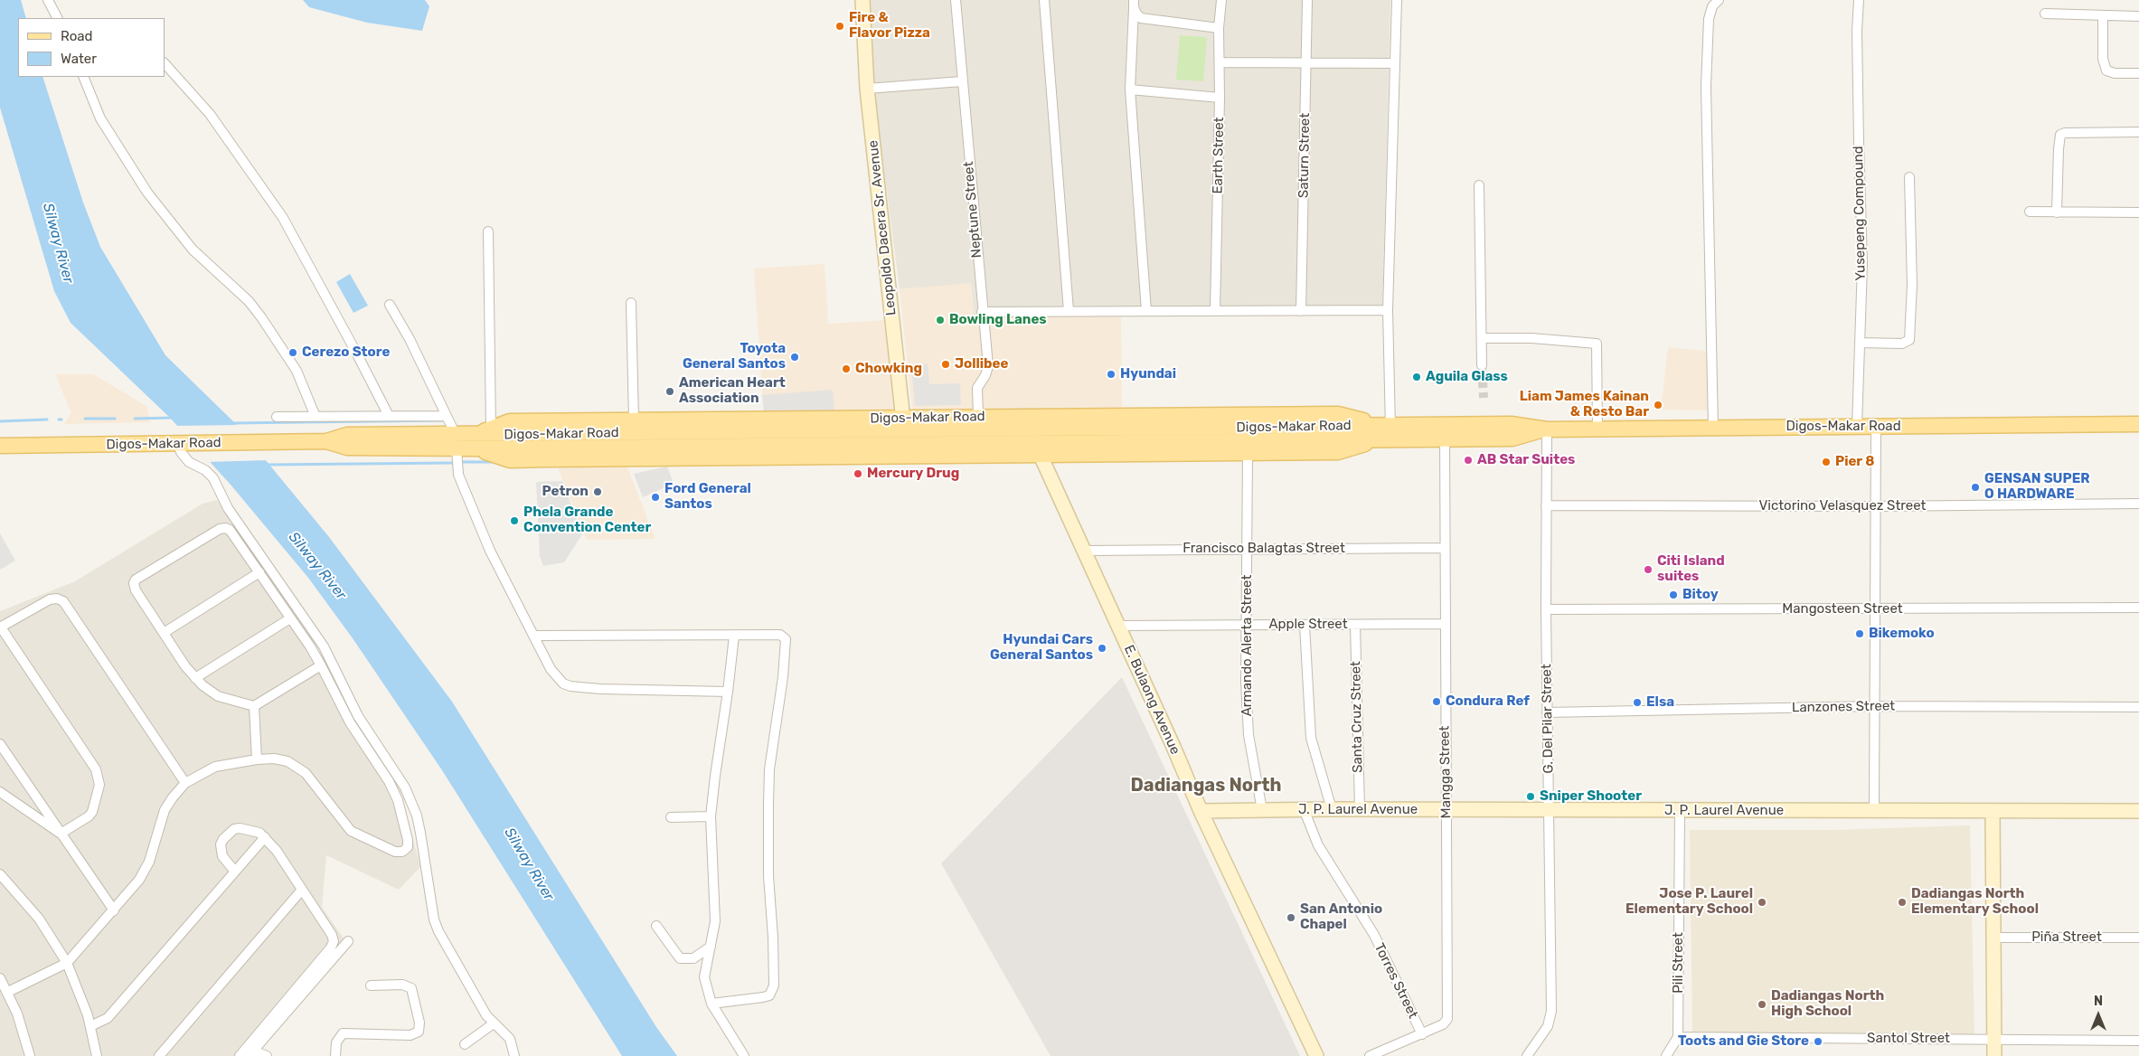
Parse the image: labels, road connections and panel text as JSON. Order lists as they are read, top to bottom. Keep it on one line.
{"streets":{"main road":["Digos-Makar Road"],"street":["Earth Street","Saturn Street","Neptune Street","Yusepeng Compound","Leopoldo Dacera Sr. Avenue","Victorino Velasquez Street","Francisco Balagtas Street","Mangosteen Street","Apple Street","Armando Alerta Street","E. Bulaong Avenue","Lanzones Street","Santa Cruz Street","G. Del Pilar Street","Mangga Street","J. P. Laurel Avenue","Piña Street","Pili Street","Torres Street","Santol Street"]},"crossings":[["Neptune Street","Digos-Makar Road"],["Yusepeng Compound","Digos-Makar Road"],["Leopoldo Dacera Sr. Avenue","Digos-Makar Road"],["Digos-Makar Road","Armando Alerta Street"],["Digos-Makar Road","E. Bulaong Avenue"],["Digos-Makar Road","G. Del Pilar Street"],["Digos-Makar Road","Mangga Street"],["Victorino Velasquez Street","G. Del Pilar Street"],["Francisco Balagtas Street","Armando Alerta Street"],["Francisco Balagtas Street","E. Bulaong Avenue"],["Francisco Balagtas Street","Mangga Street"],["Mangosteen Street","G. Del Pilar Street"],["Apple Street","Armando Alerta Street"],["Apple Street","E. Bulaong Avenue"],["Apple Street","Santa Cruz Street"],["Apple Street","Mangga Street"],["Armando Alerta Street","J. P. Laurel Avenue"],["E. Bulaong Avenue","J. P. Laurel Avenue"],["Lanzones Street","G. Del Pilar Street"],["Santa Cruz Street","J. P. Laurel Avenue"],["G. Del Pilar Street","J. P. Laurel Avenue"],["Mangga Street","J. P. Laurel Avenue"],["Mangga Street","Torres Street"],["J. P. Laurel Avenue","Pili Street"],["J. P. Laurel Avenue","Torres Street"],["Pili Street","Santol Street"]],"districts":["Dadiangas North"],"water":["Silway River"],"places":["Fire & Flavor Pizza","Bowling Lanes","Cerezo Store","Toyota General Santos","Jollibee","Chowking","Hyundai","Aguila Glass","American Heart Association","Liam James Kainan & Resto Bar","AB Star Suites","Pier 8","Mercury Drug","GENSAN SUPER O HARDWARE","Petron","Ford General Santos","Phela Grande Convention Center","Citi Island suites","Bitoy","Bikemoko","Hyundai Cars General Santos","Condura Ref","Elsa","Sniper Shooter","Jose P. Laurel Elementary School","Dadiangas North Elementary School","San Antonio Chapel","Dadiangas North High School","Toots and Gie Store"],"legend":["Road","Water"],"north":"top"}
